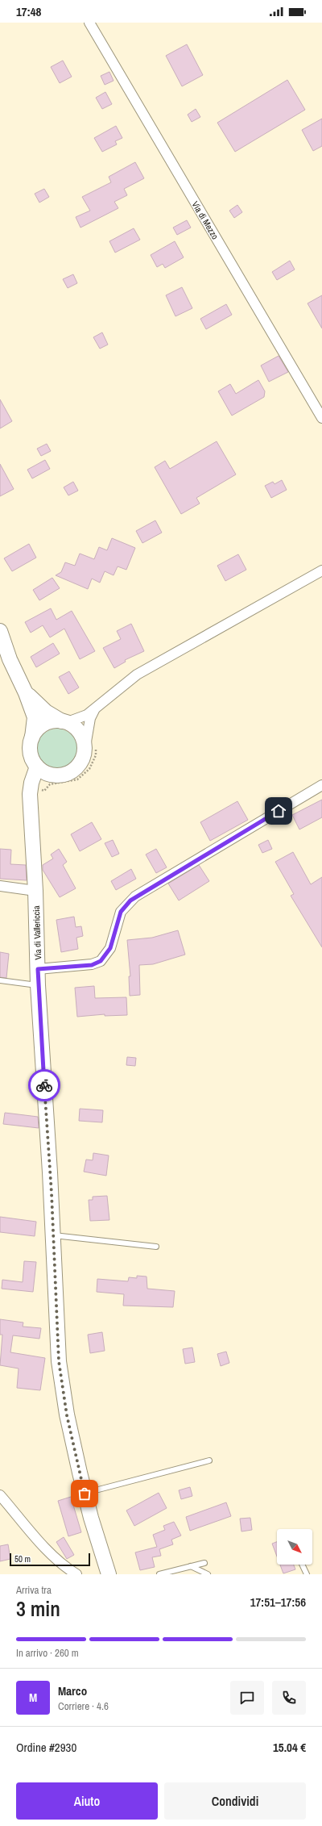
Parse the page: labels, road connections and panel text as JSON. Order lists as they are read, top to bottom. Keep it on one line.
{"streets":{"street":["Via di Mezzo","Via di Vallericcia"]},"scale_bar":"50 m","north":"bottom right","page":{"status":"17:48","scale":"50 m","heading":["3 min","Arriva tra","17:51–17:56"],"panel":["Marco","Corriere · 4.6","Ordine #2930","15.04 €"],"bar":"In arrivo · 260 m","round":"M","buttons":["Aiuto","Condividi"]}}
